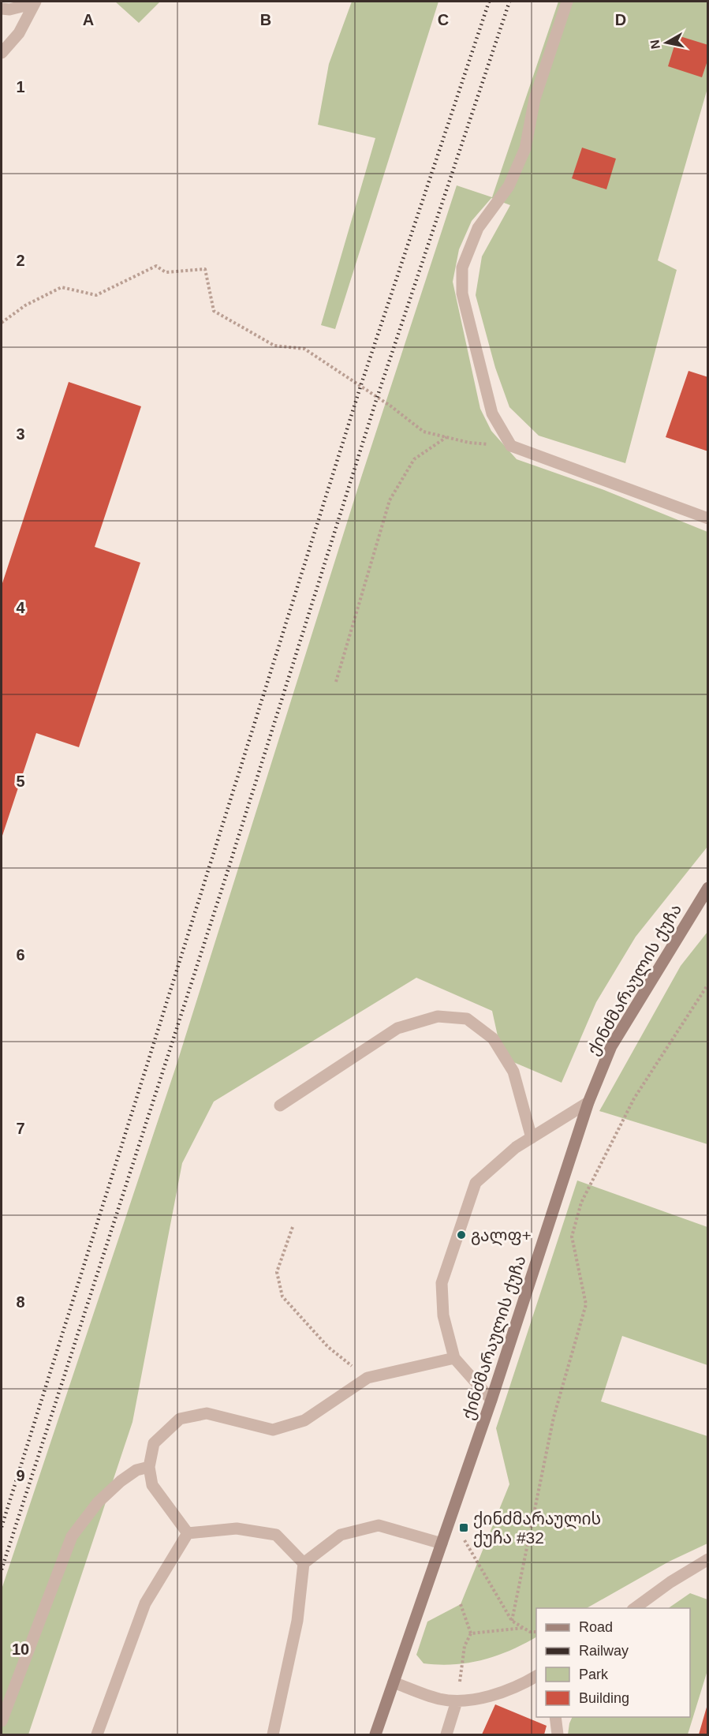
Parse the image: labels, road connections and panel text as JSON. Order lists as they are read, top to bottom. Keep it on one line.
{"streets":{"main road":["ქინძმარაულის ქუჩა"]},"places":{"other":["გალფ+"],"transit":["ქინძმარაულის ქუჩა #32"]},"legend":["Road","Railway","Park","Building"],"north":"left","grid":{"columns":["A","B","C","D"],"rows":["1","2","3","4","5","6","7","8","9","10"]}}
